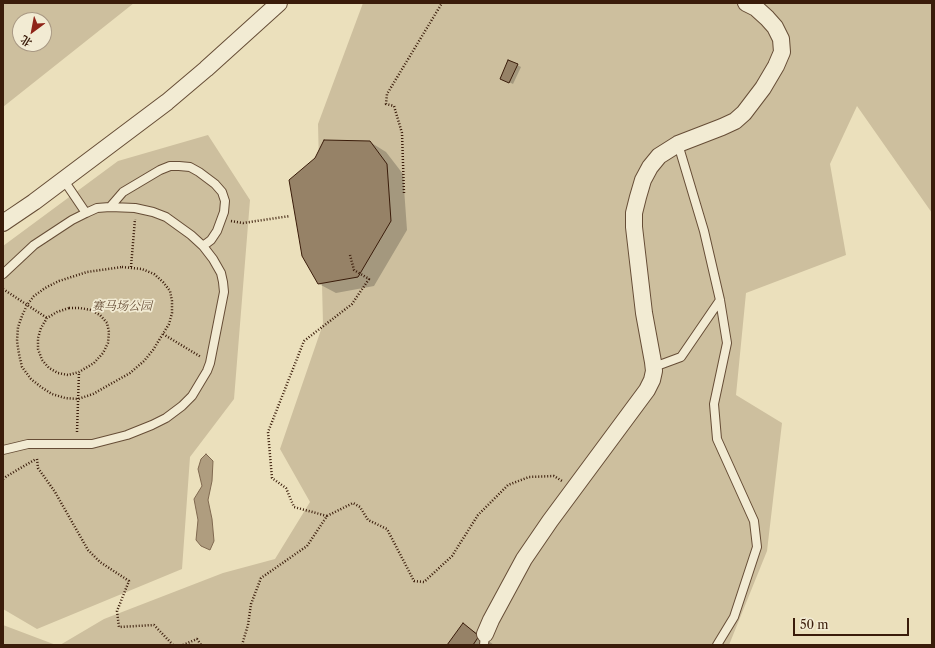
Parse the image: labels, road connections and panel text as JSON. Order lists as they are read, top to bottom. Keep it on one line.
{"parks":["赛马场公园"],"scale_bar":"50 m","north":"bottom left"}
